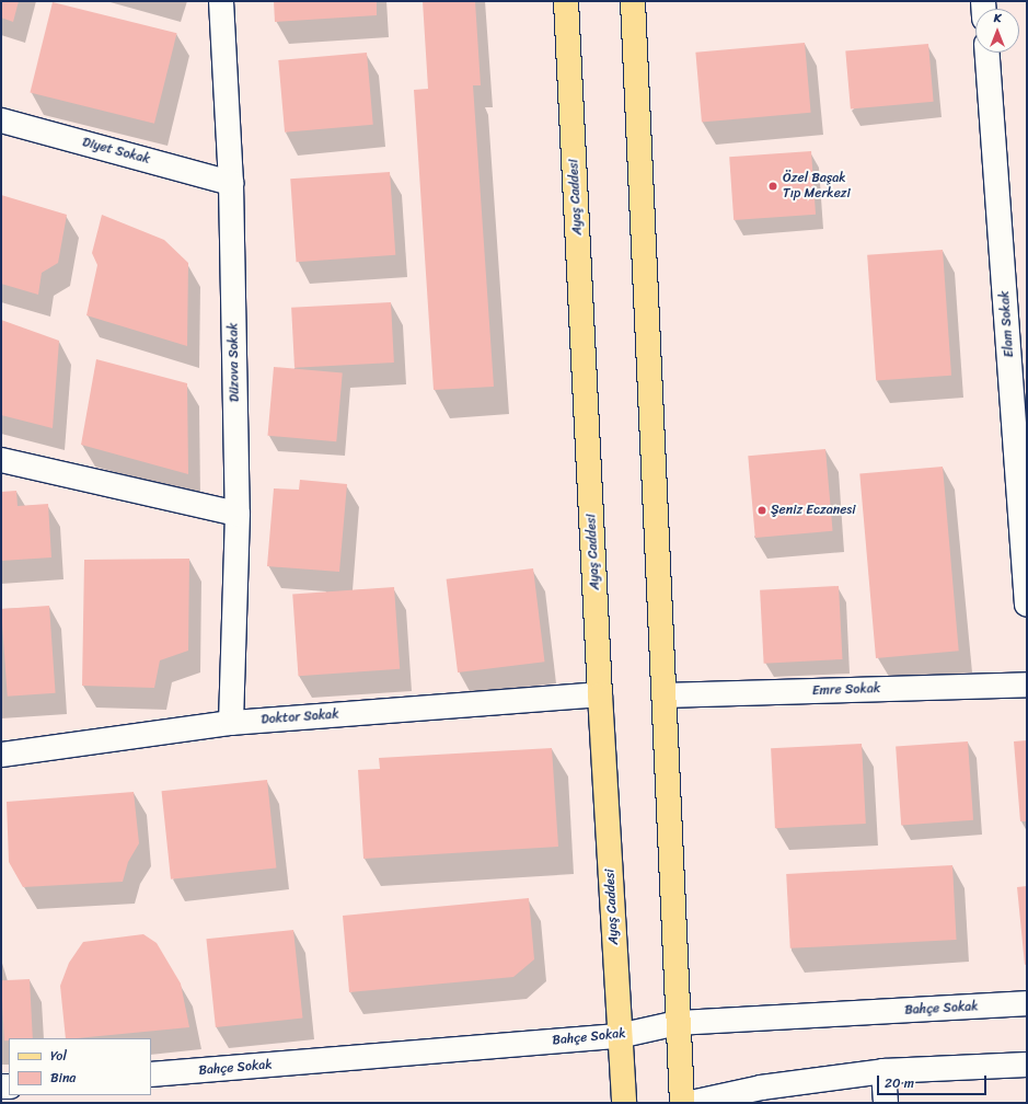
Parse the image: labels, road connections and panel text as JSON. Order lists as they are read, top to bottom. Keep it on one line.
{"streets":{"main road":["Ayaş Caddesi"],"street":["Diyet Sokak","Elam Sokak","Düzova Sokak","Emre Sokak","Doktor Sokak","Bahçe Sokak"]},"crossings":[["Diyet Sokak","Düzova Sokak"],["Ayaş Caddesi","Doktor Sokak"],["Ayaş Caddesi","Bahçe Sokak"],["Düzova Sokak","Doktor Sokak"]],"places":["Özel Başak Tıp Merkezi","Şeniz Eczanesi"],"legend":["Yol","Bina"],"scale_bar":"20 m","north":"top"}
